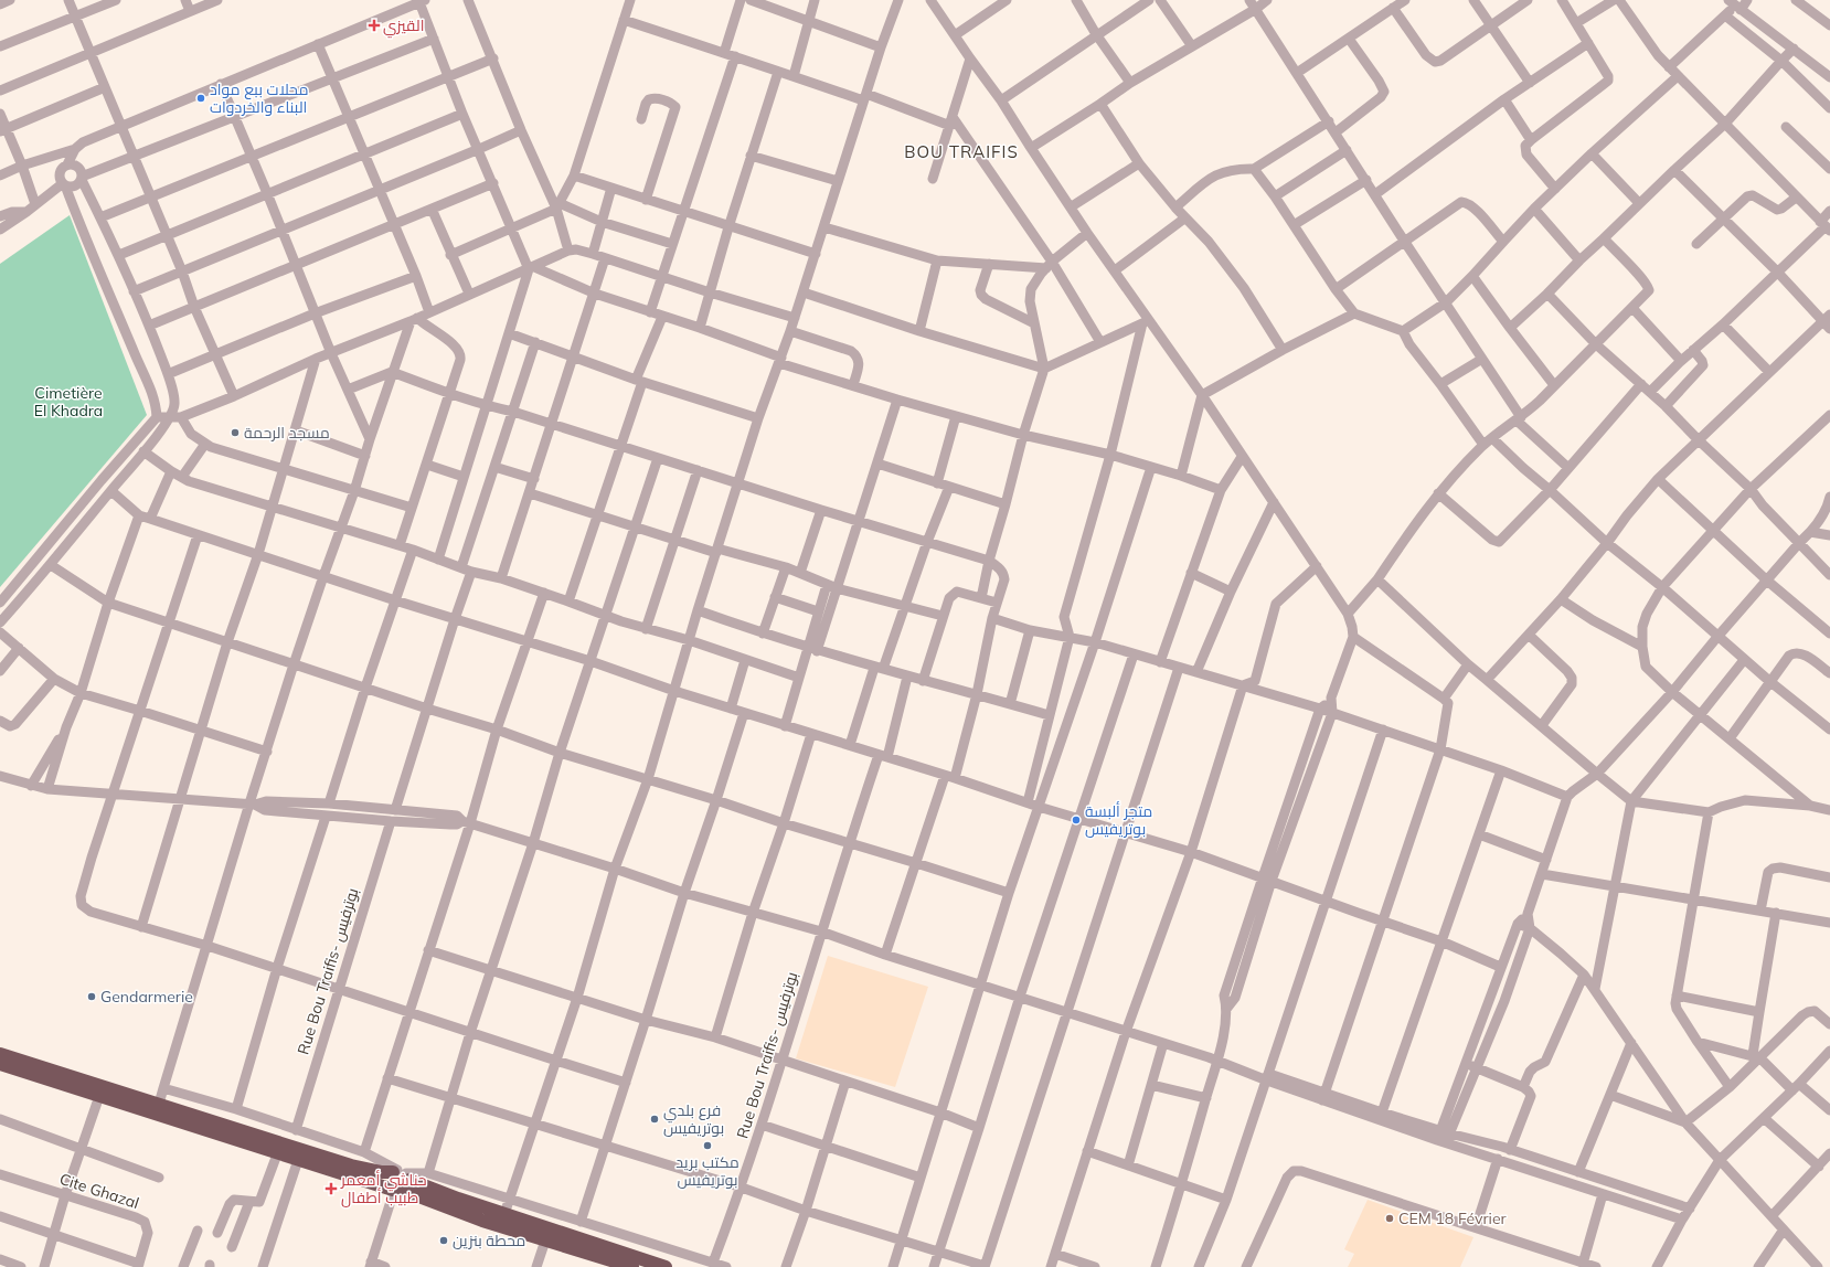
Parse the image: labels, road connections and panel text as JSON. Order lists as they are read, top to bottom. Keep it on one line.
{"streets":{"street":["Rue Bou Traifis- بوترفيس","Cite Ghazal"]},"districts":["BOU TRAIFIS"],"parks":["Cimetière El Khadra"],"places":{"health":["القيزي","حناشي أمعمر طبيب أطفال"],"other":["محلات ببع مواد البناء والخردوات","مسجد الرحمة","متجر ألبسة بوتريفيس","Gendarmerie","فرع بلدي بوتريفيس","مكتب بريد بوتريفيس","CEM 18 Février","محطة بنزين"]}}
